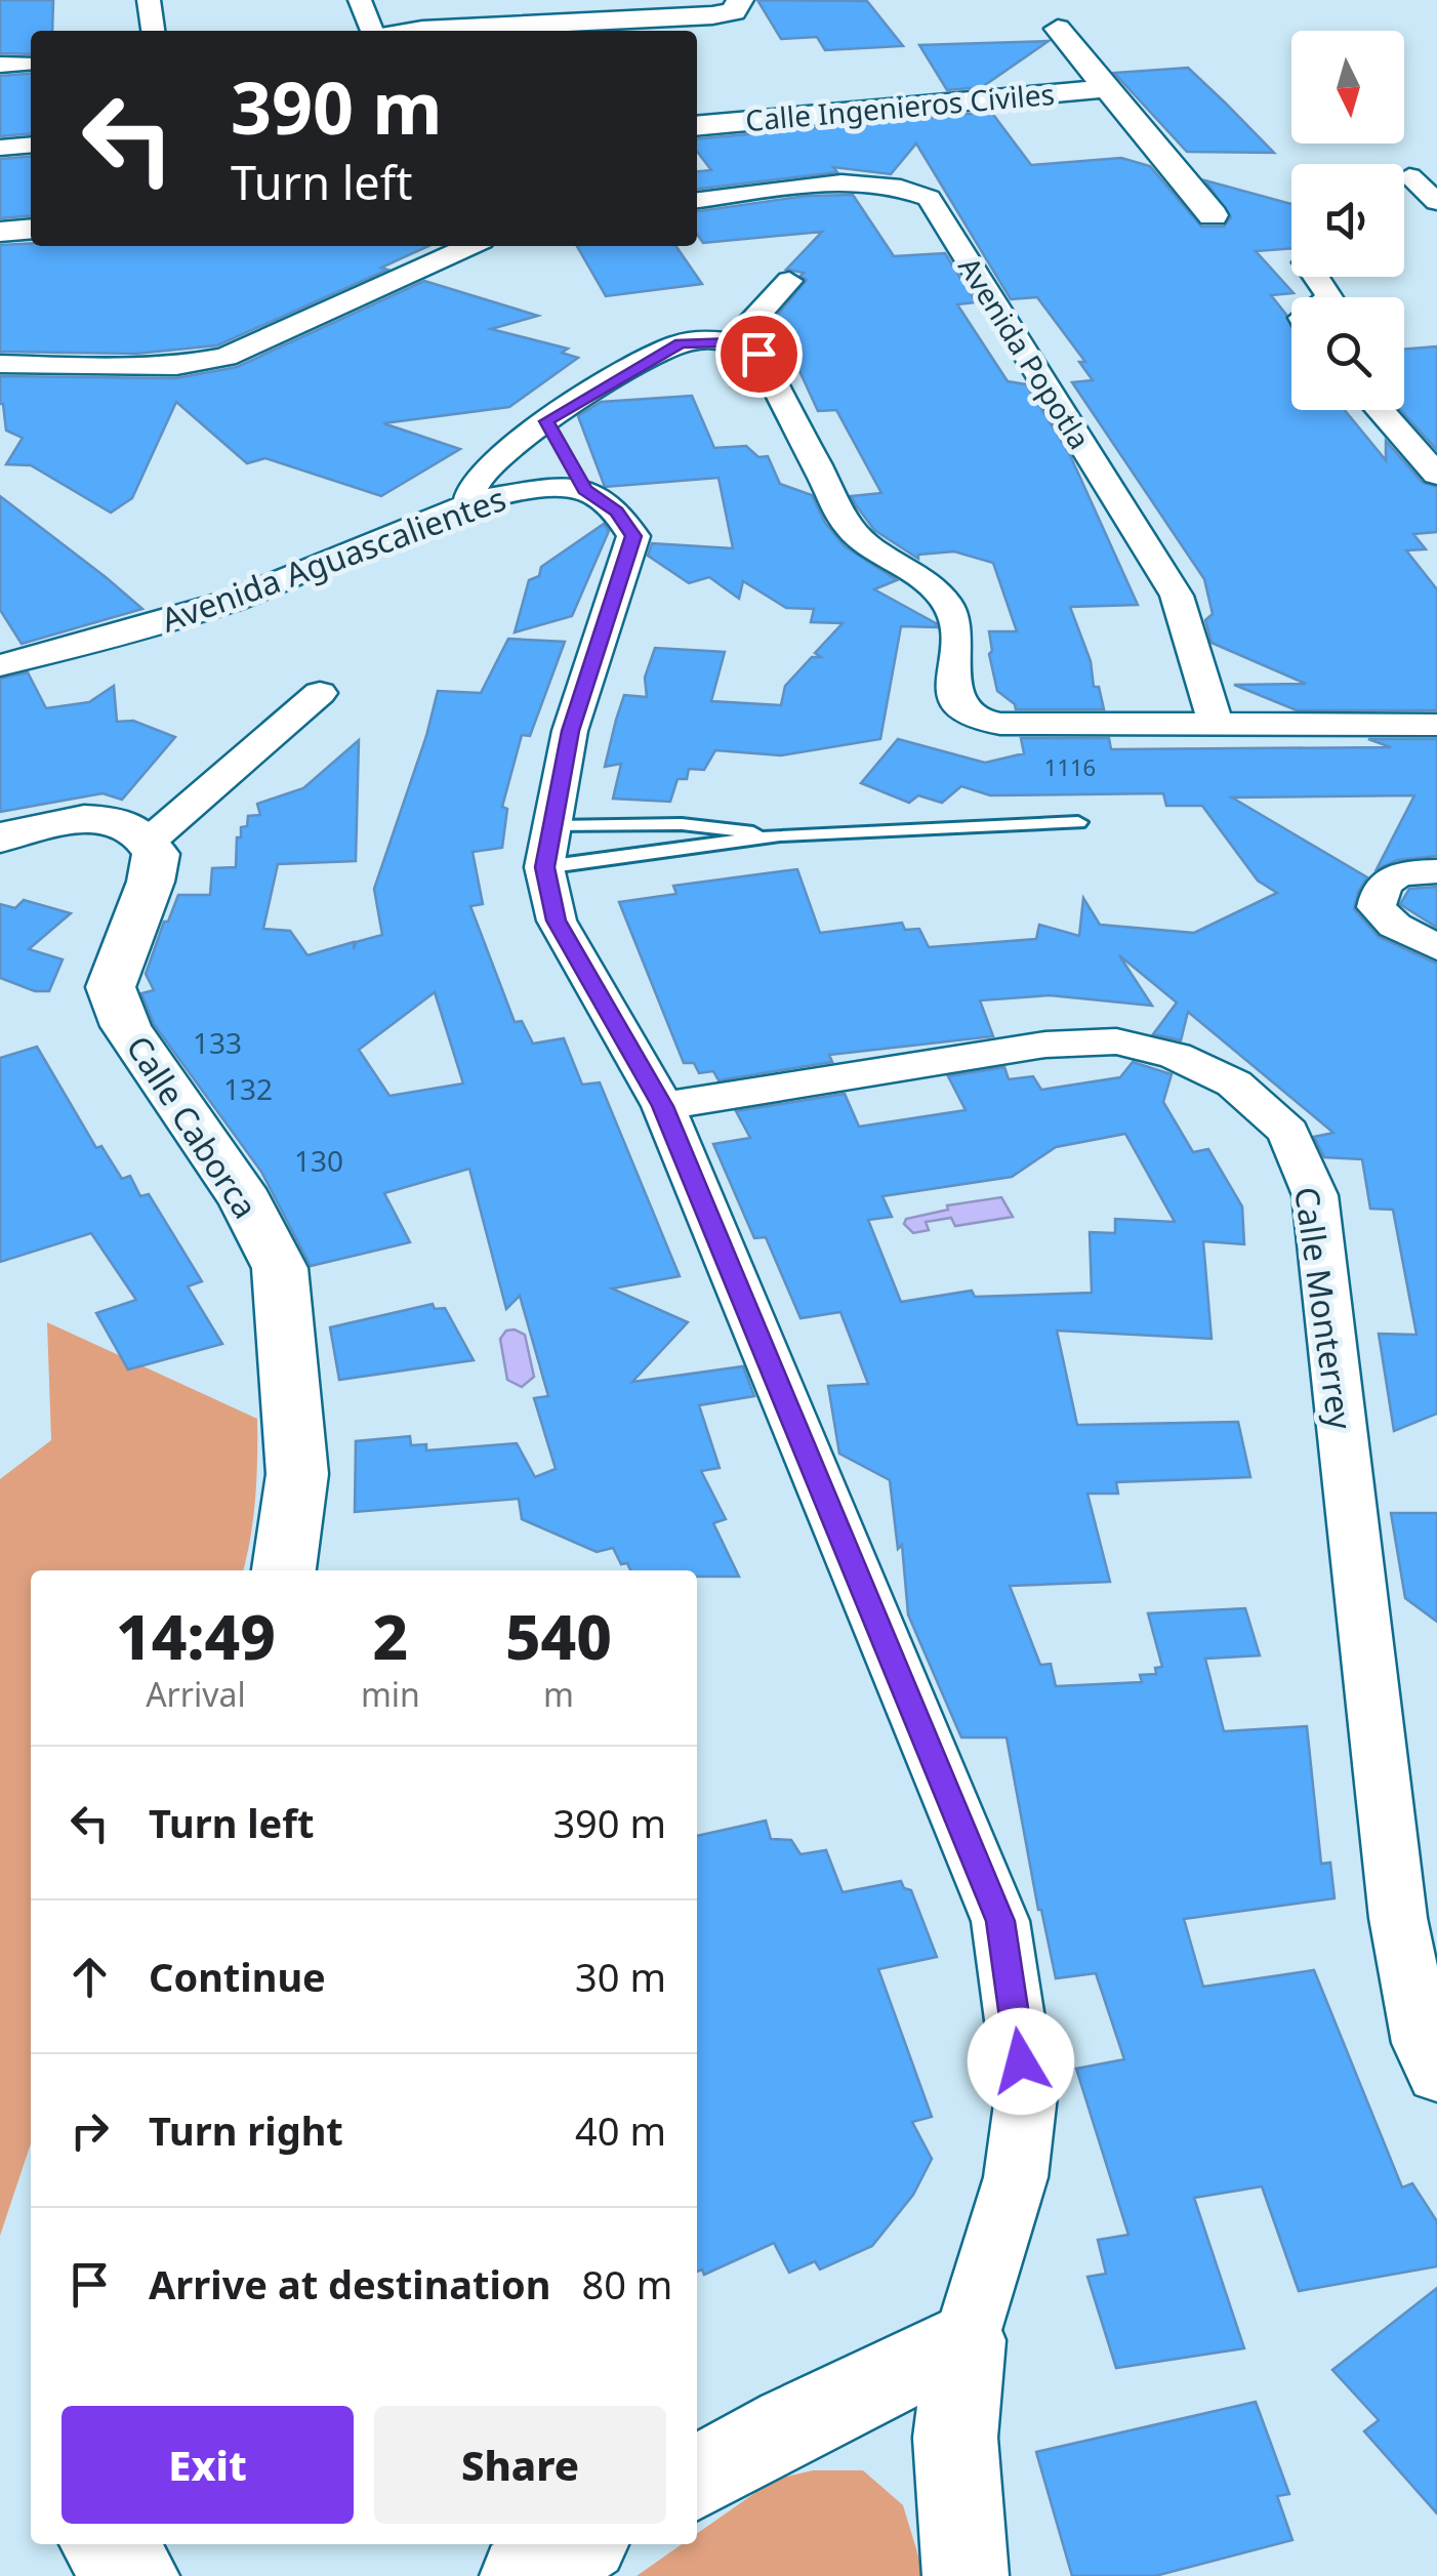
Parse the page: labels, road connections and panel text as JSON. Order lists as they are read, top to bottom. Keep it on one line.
{"streets":{"street":["Calle Ingenieros Civiles","Avenida Popotla","Avenida Aguascalientes","Calle Caborca","Calle Monterrey"]},"house_numbers":["1116","133","132","130"],"north":"bottom","page":{"turn":["390 m","Turn left"],"eta":["14:49","Arrival","2","min","540","m"],"list":[{"name":"Turn left","value":"390 m"},{"name":"Continue","value":"30 m"},{"name":"Turn right","value":"40 m"},{"name":"Arrive at destination","value":"80 m"}],"buttons":["Exit","Share"]}}
